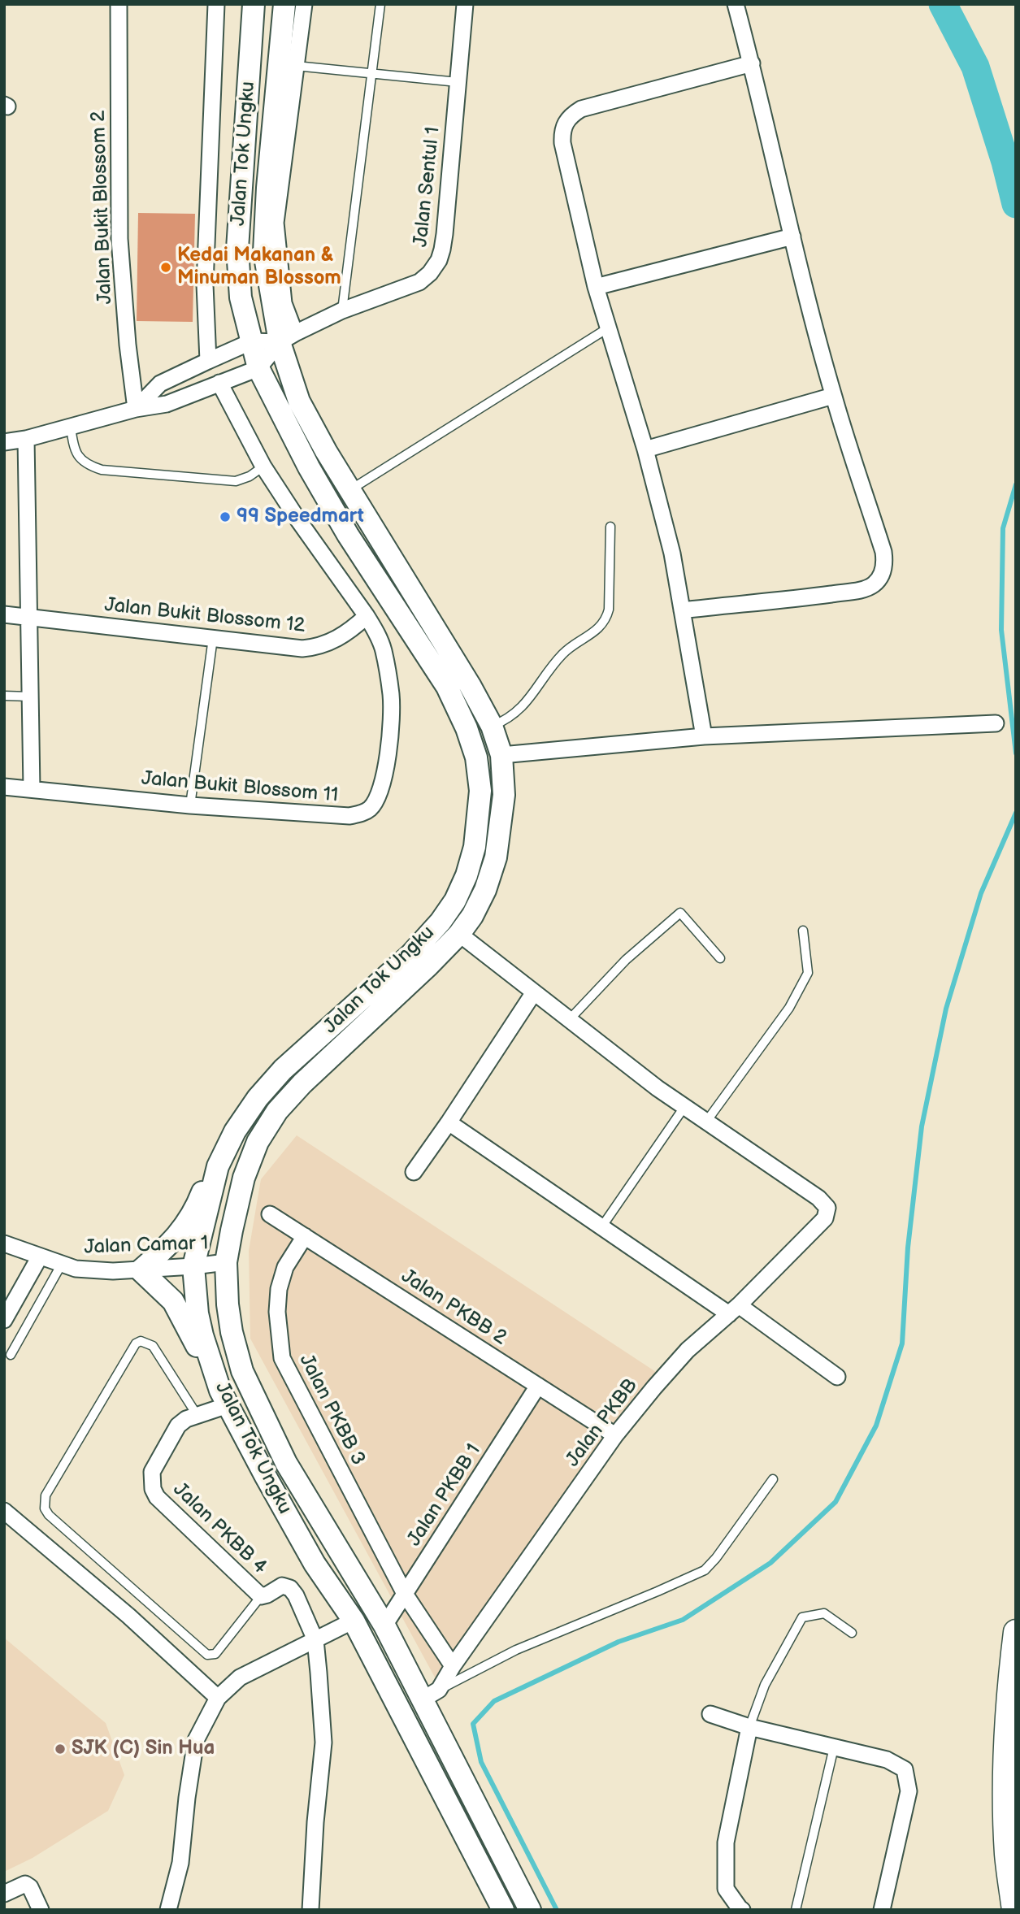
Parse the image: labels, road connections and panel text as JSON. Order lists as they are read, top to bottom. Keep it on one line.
{"streets":{"main road":["Jalan Tok Ungku"],"street":["Jalan Sentul 1","Jalan Bukit Blossom 2","Jalan Bukit Blossom 12","Jalan Bukit Blossom 11","Jalan Camar 1","Jalan PKBB 2","Jalan PKBB 3","Jalan PKBB","Jalan PKBB 1","Jalan PKBB 4"]},"crossings":[["Jalan Tok Ungku","Jalan Sentul 1"],["Jalan Tok Ungku","Jalan Camar 1"],["Jalan Tok Ungku","Jalan PKBB"],["Jalan Tok Ungku","Jalan PKBB 1"],["Jalan Tok Ungku","Jalan PKBB 4"],["Jalan Bukit Blossom 12","Jalan Bukit Blossom 11"],["Jalan PKBB 2","Jalan PKBB 3"],["Jalan PKBB 2","Jalan PKBB"],["Jalan PKBB 2","Jalan PKBB 1"],["Jalan PKBB 3","Jalan PKBB"],["Jalan PKBB 3","Jalan PKBB 1"]],"places":["Kedai Makanan & Minuman Blossom","99 Speedmart","SJK (C) Sin Hua"]}
